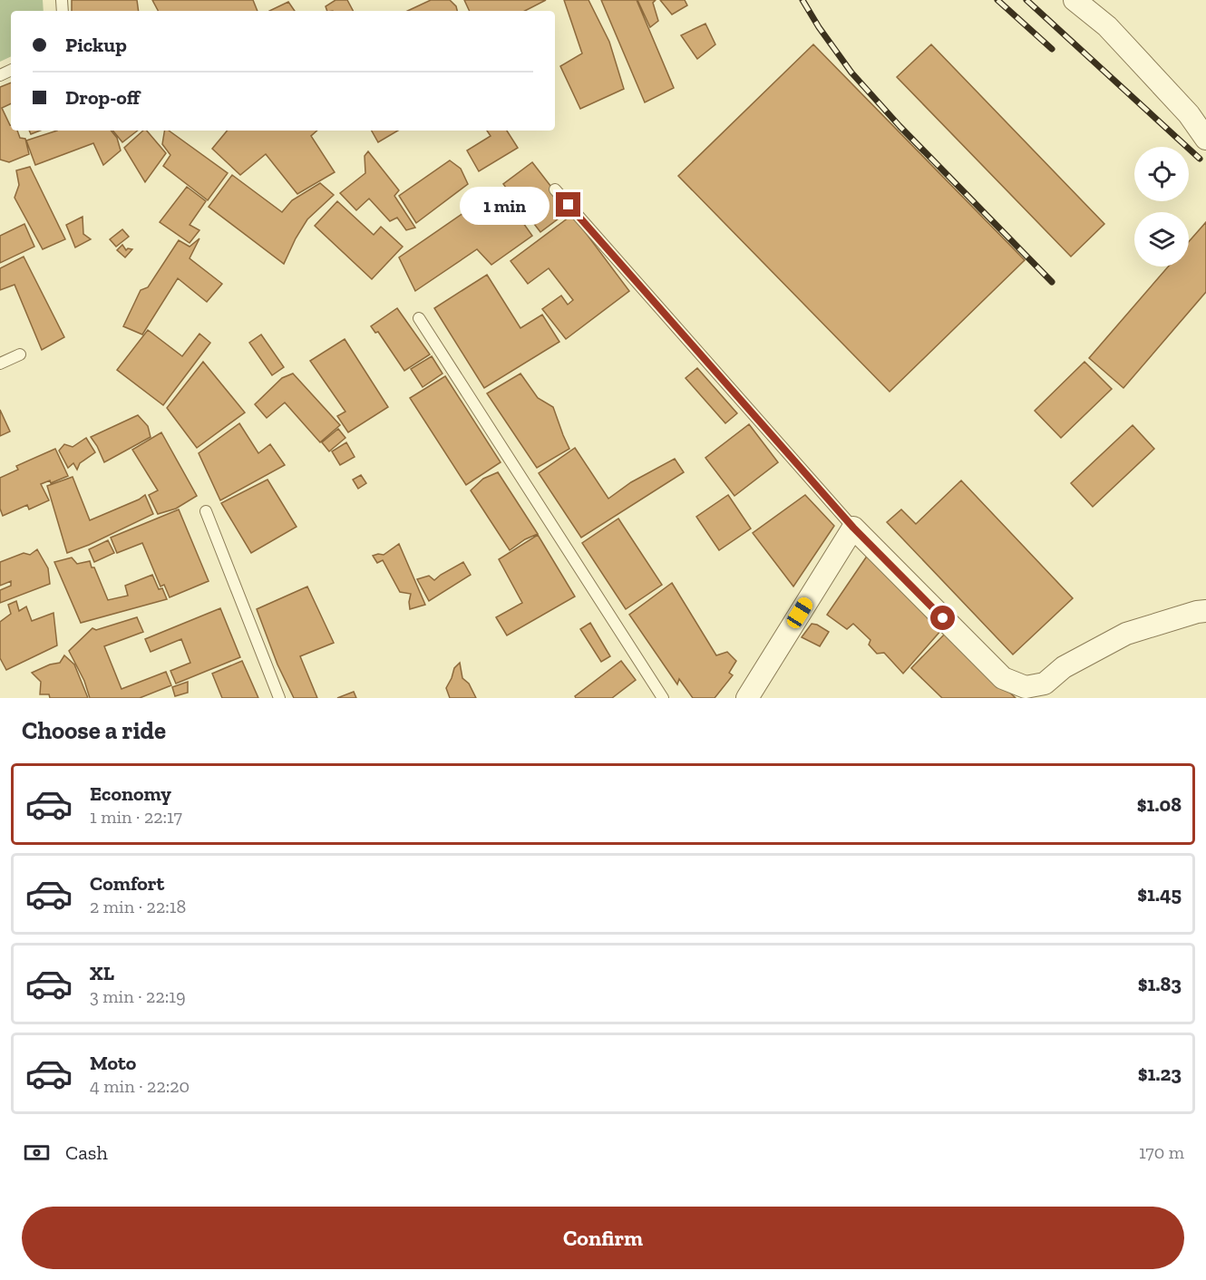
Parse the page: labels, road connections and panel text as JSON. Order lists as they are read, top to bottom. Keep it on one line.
{"page":{"banner":["Pickup","Drop-off"],"bubble":"1 min","heading":"Choose a ride","list":[{"name":"Economy","note":"1 min · 22:17","value":"$1.08"},{"name":"Comfort","note":"2 min · 22:18","value":"$1.45"},{"name":"XL","note":"3 min · 22:19","value":"$1.83"},{"name":"Moto","note":"4 min · 22:20","value":"$1.23"}],"pay":["Cash","170 m"],"buttons":"Confirm"}}
